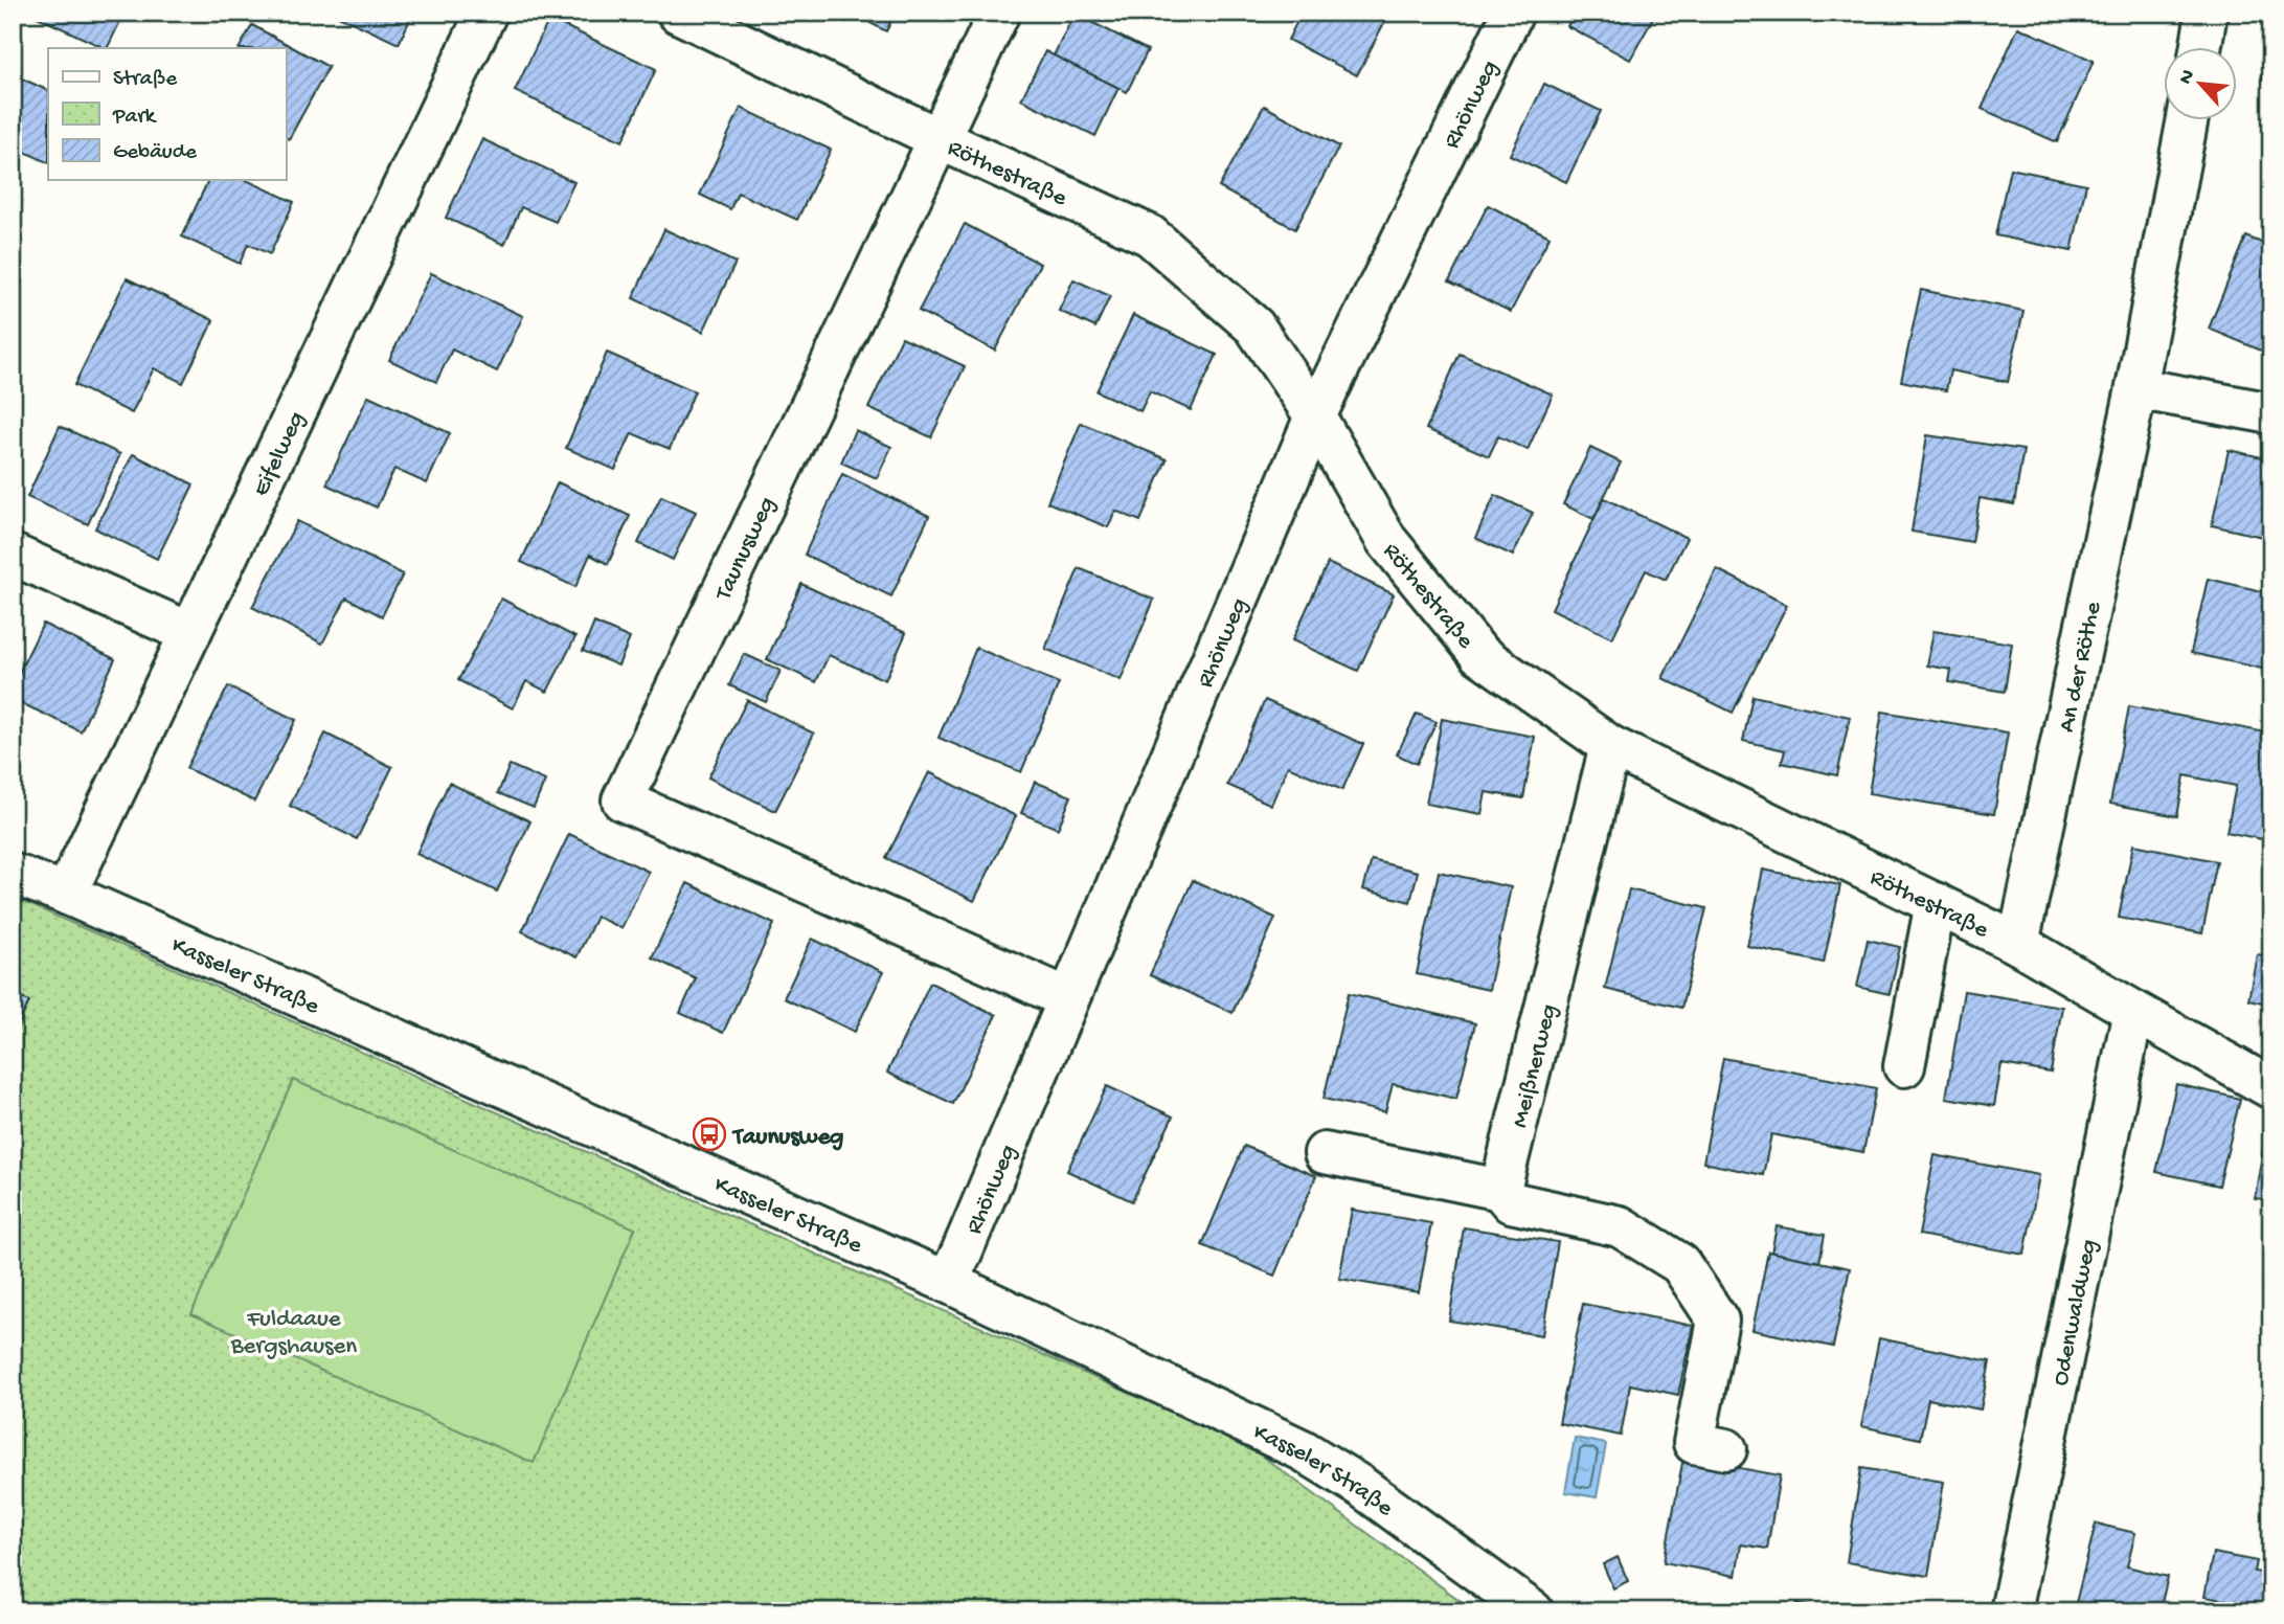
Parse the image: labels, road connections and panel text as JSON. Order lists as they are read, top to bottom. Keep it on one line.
{"streets":{"street":["Rhönweg","Röthestraße","Eifelweg","Taunusweg","An der Röthe","Kasseler Straße","Meißnerweg","Odenwaldweg"]},"crossings":[["Rhönweg","Röthestraße"],["Rhönweg","Taunusweg"],["Rhönweg","Kasseler Straße"],["Röthestraße","Taunusweg"],["Röthestraße","An der Röthe"],["Röthestraße","Meißnerweg"],["Röthestraße","Odenwaldweg"],["Eifelweg","Kasseler Straße"]],"parks":["Fuldaaue Bergshausen"],"places":{"bus stop":["Taunusweg"]},"legend":["Straße","Park","Gebäude"],"north":"top left"}
